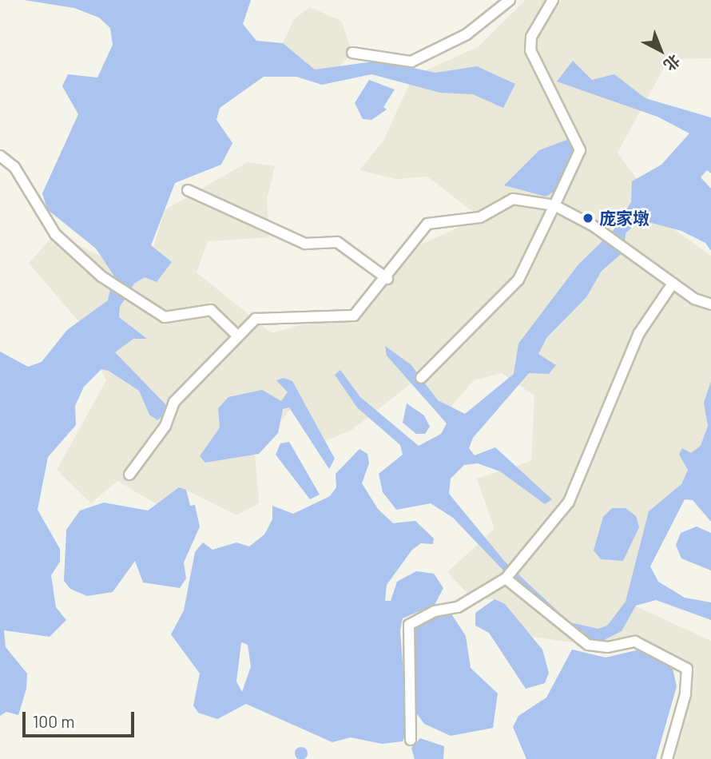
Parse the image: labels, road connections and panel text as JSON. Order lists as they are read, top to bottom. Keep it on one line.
{"places":["庞家墩"],"scale_bar":"100 m","north":"bottom right"}
